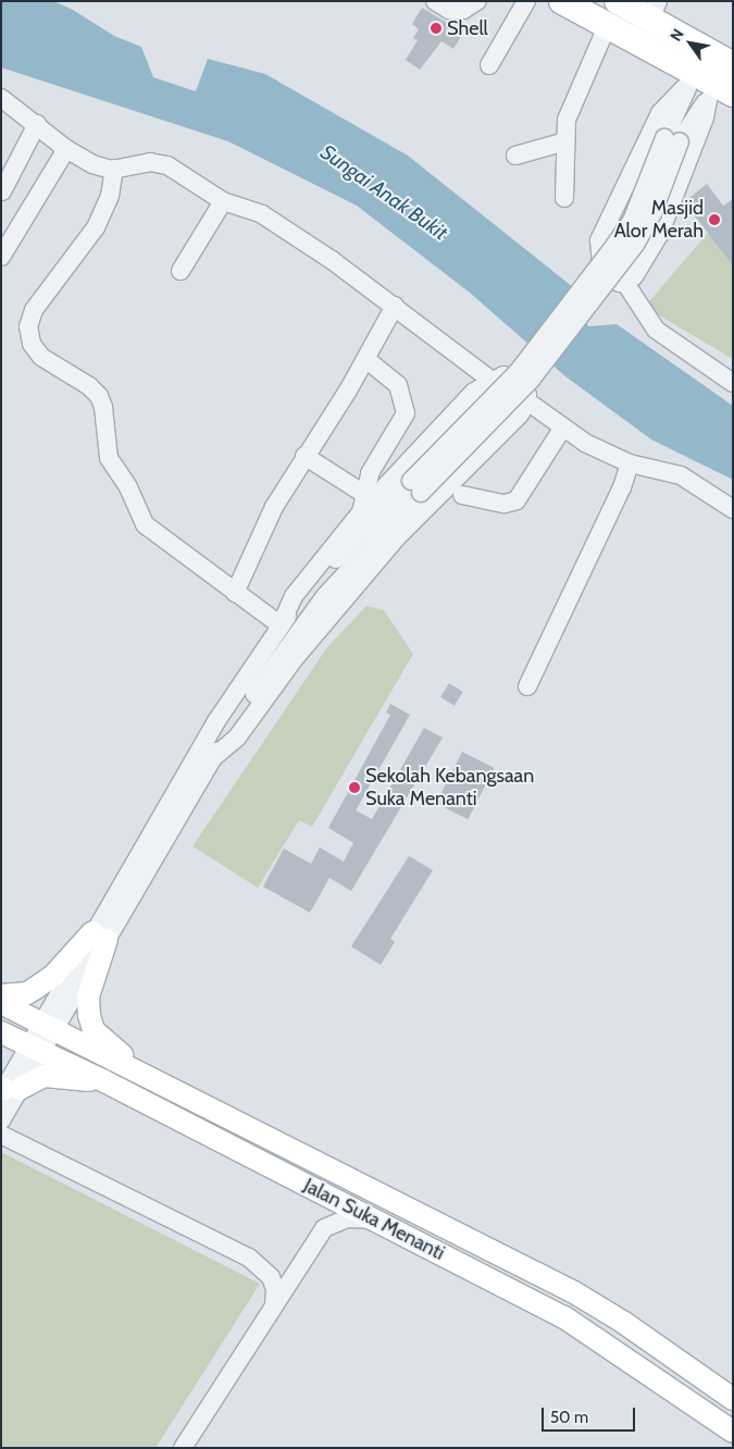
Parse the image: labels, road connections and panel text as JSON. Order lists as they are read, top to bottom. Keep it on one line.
{"streets":{"main road":["Jalan Suka Menanti"]},"water":["Sungai Anak Bukit"],"places":["Shell","Masjid Alor Merah","Sekolah Kebangsaan Suka Menanti"],"scale_bar":"50 m","north":"top left"}
